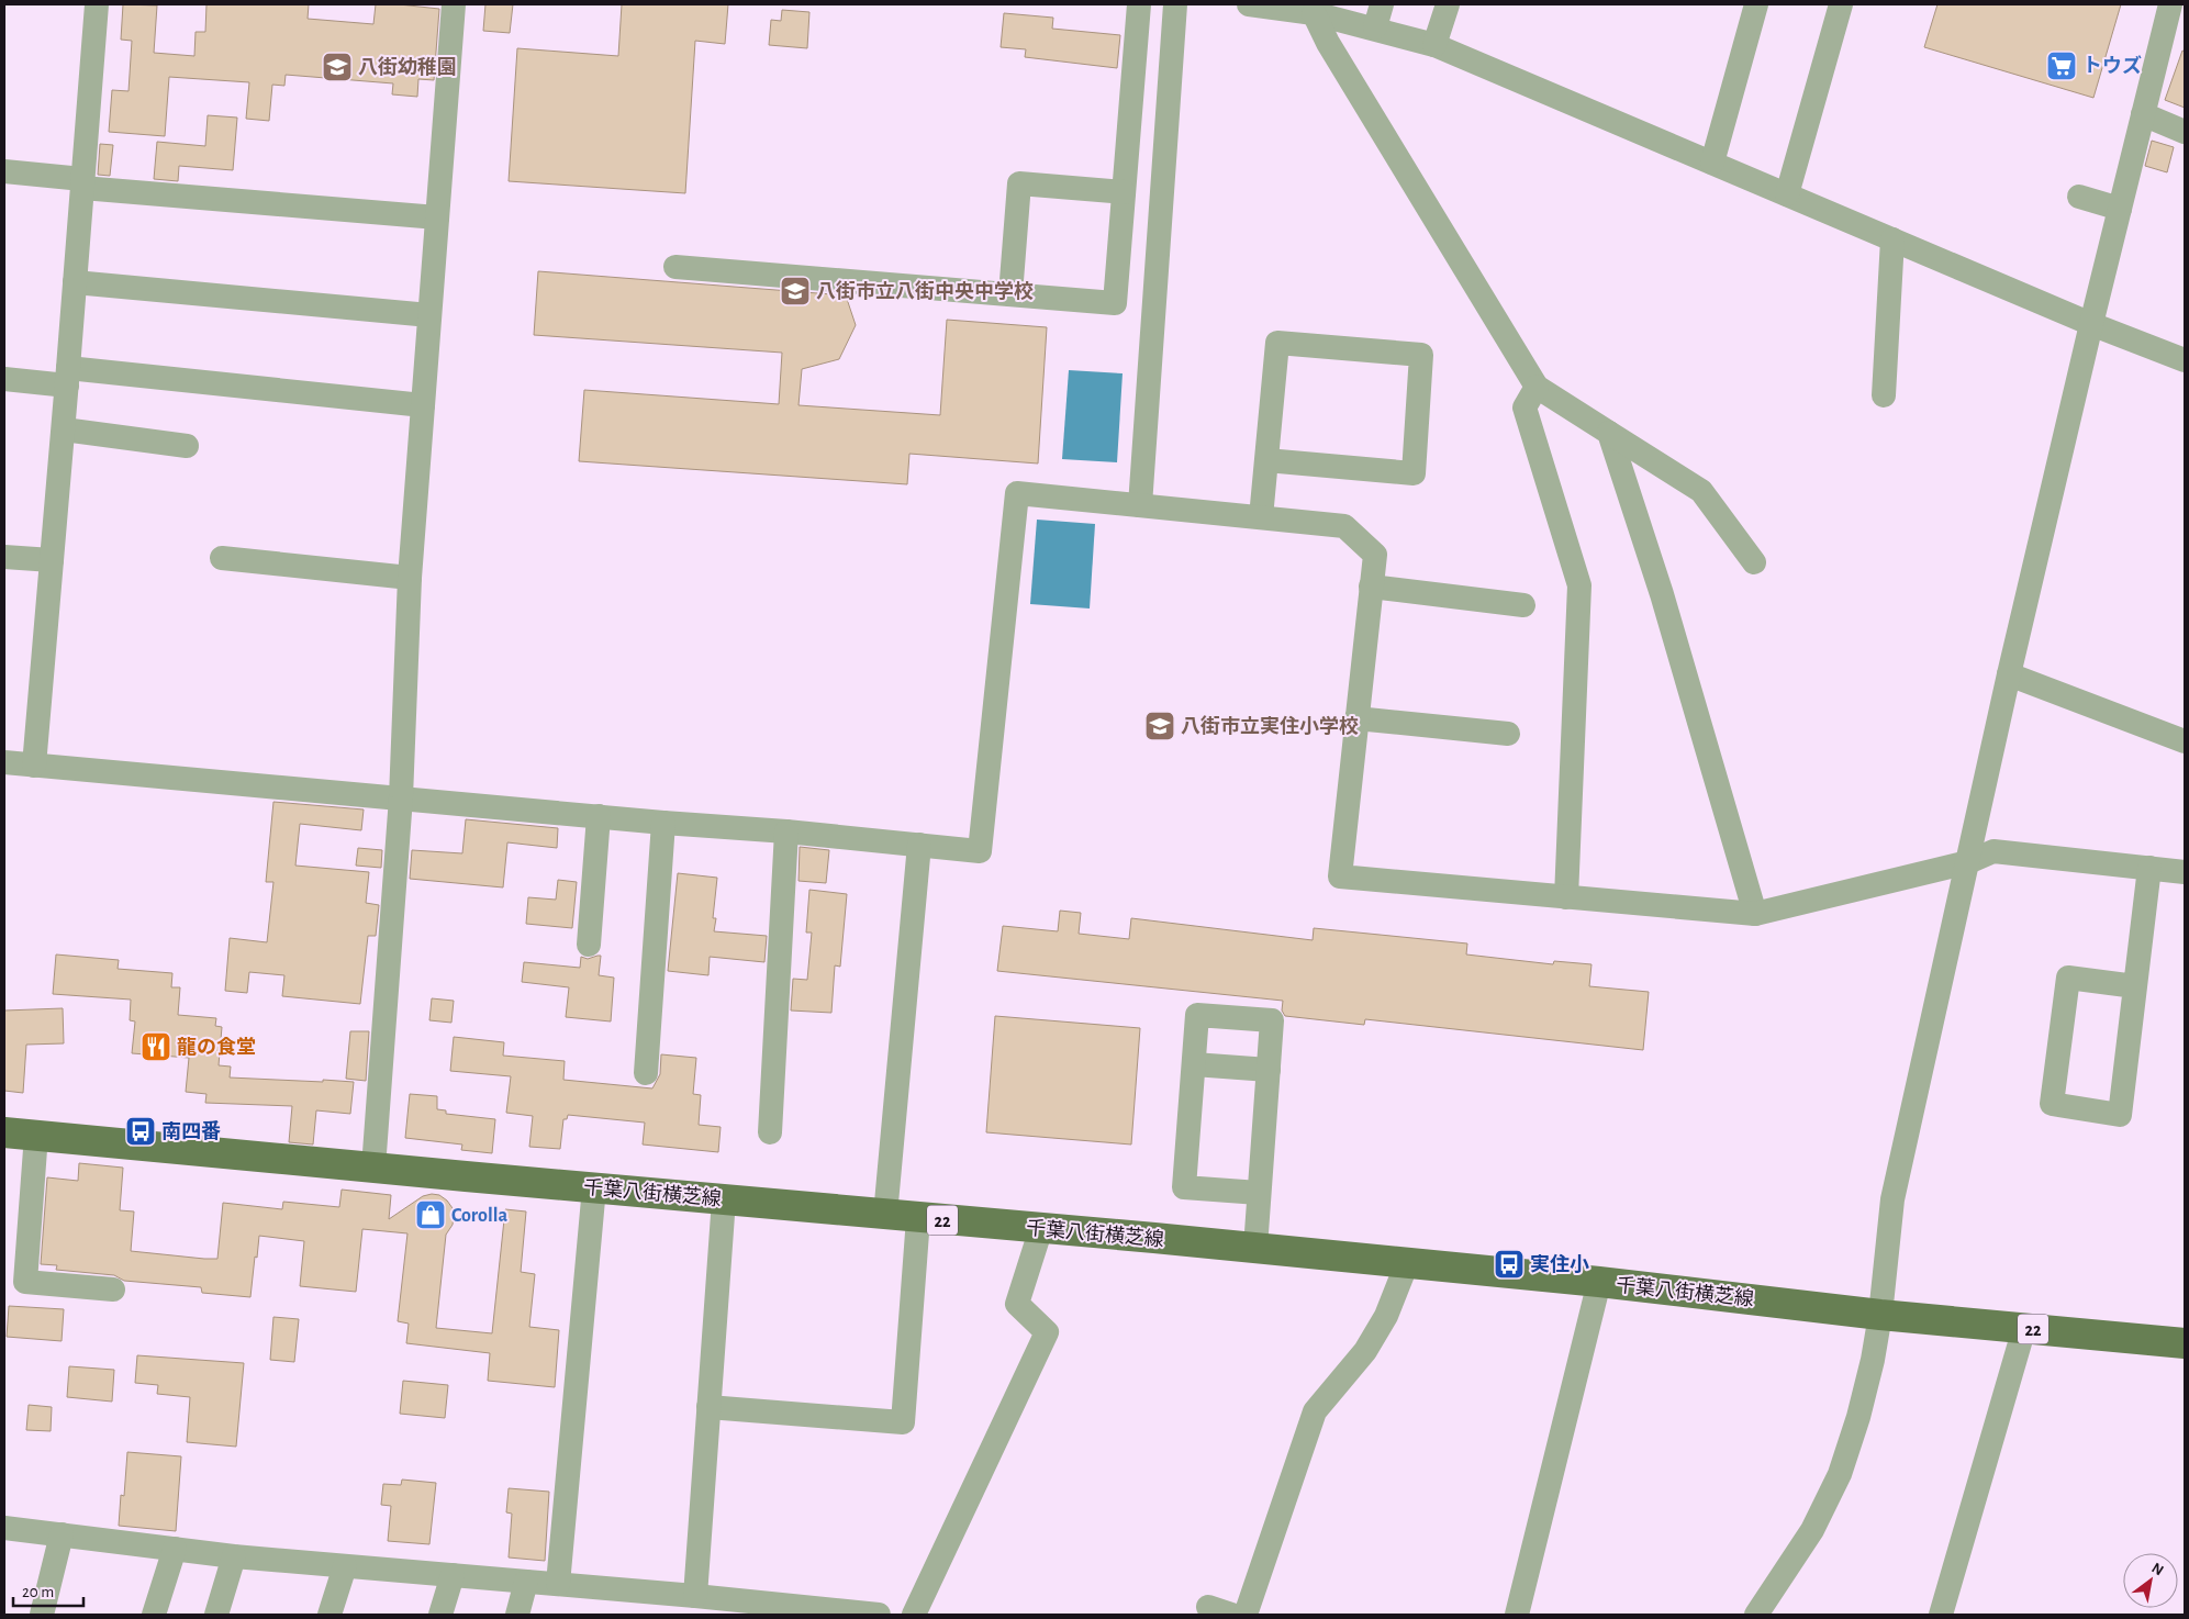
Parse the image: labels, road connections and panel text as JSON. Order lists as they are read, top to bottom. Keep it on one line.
{"streets":{"main road":["千葉八街横芝線","22"]},"places":{"supermarket":["トウズ"],"school or university":["八街幼稚園","八街市立八街中央中学校","八街市立実住小学校"],"restaurant":["龍の食堂"],"bus stop":["南四番","実住小"],"shop":["Corolla"]},"scale_bar":"20 m","north":"top right"}
